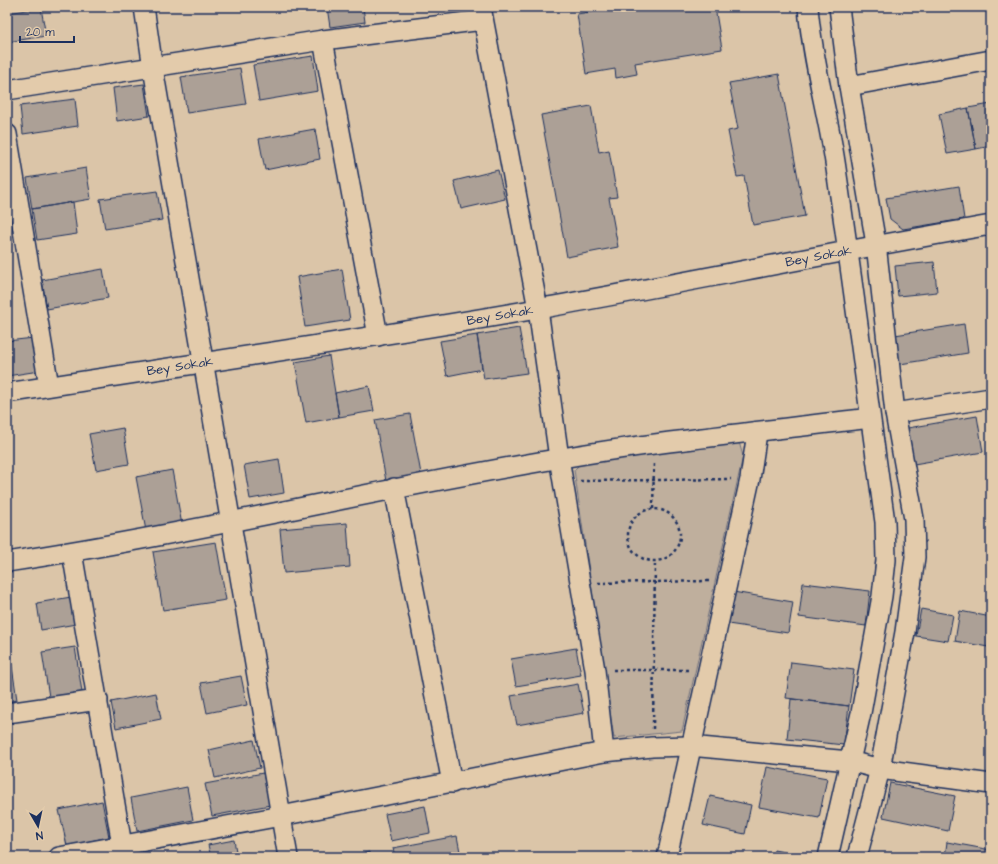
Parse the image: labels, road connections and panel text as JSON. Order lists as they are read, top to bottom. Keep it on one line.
{"streets":{"street":["Bey Sokak"]},"scale_bar":"20 m","north":"bottom"}
